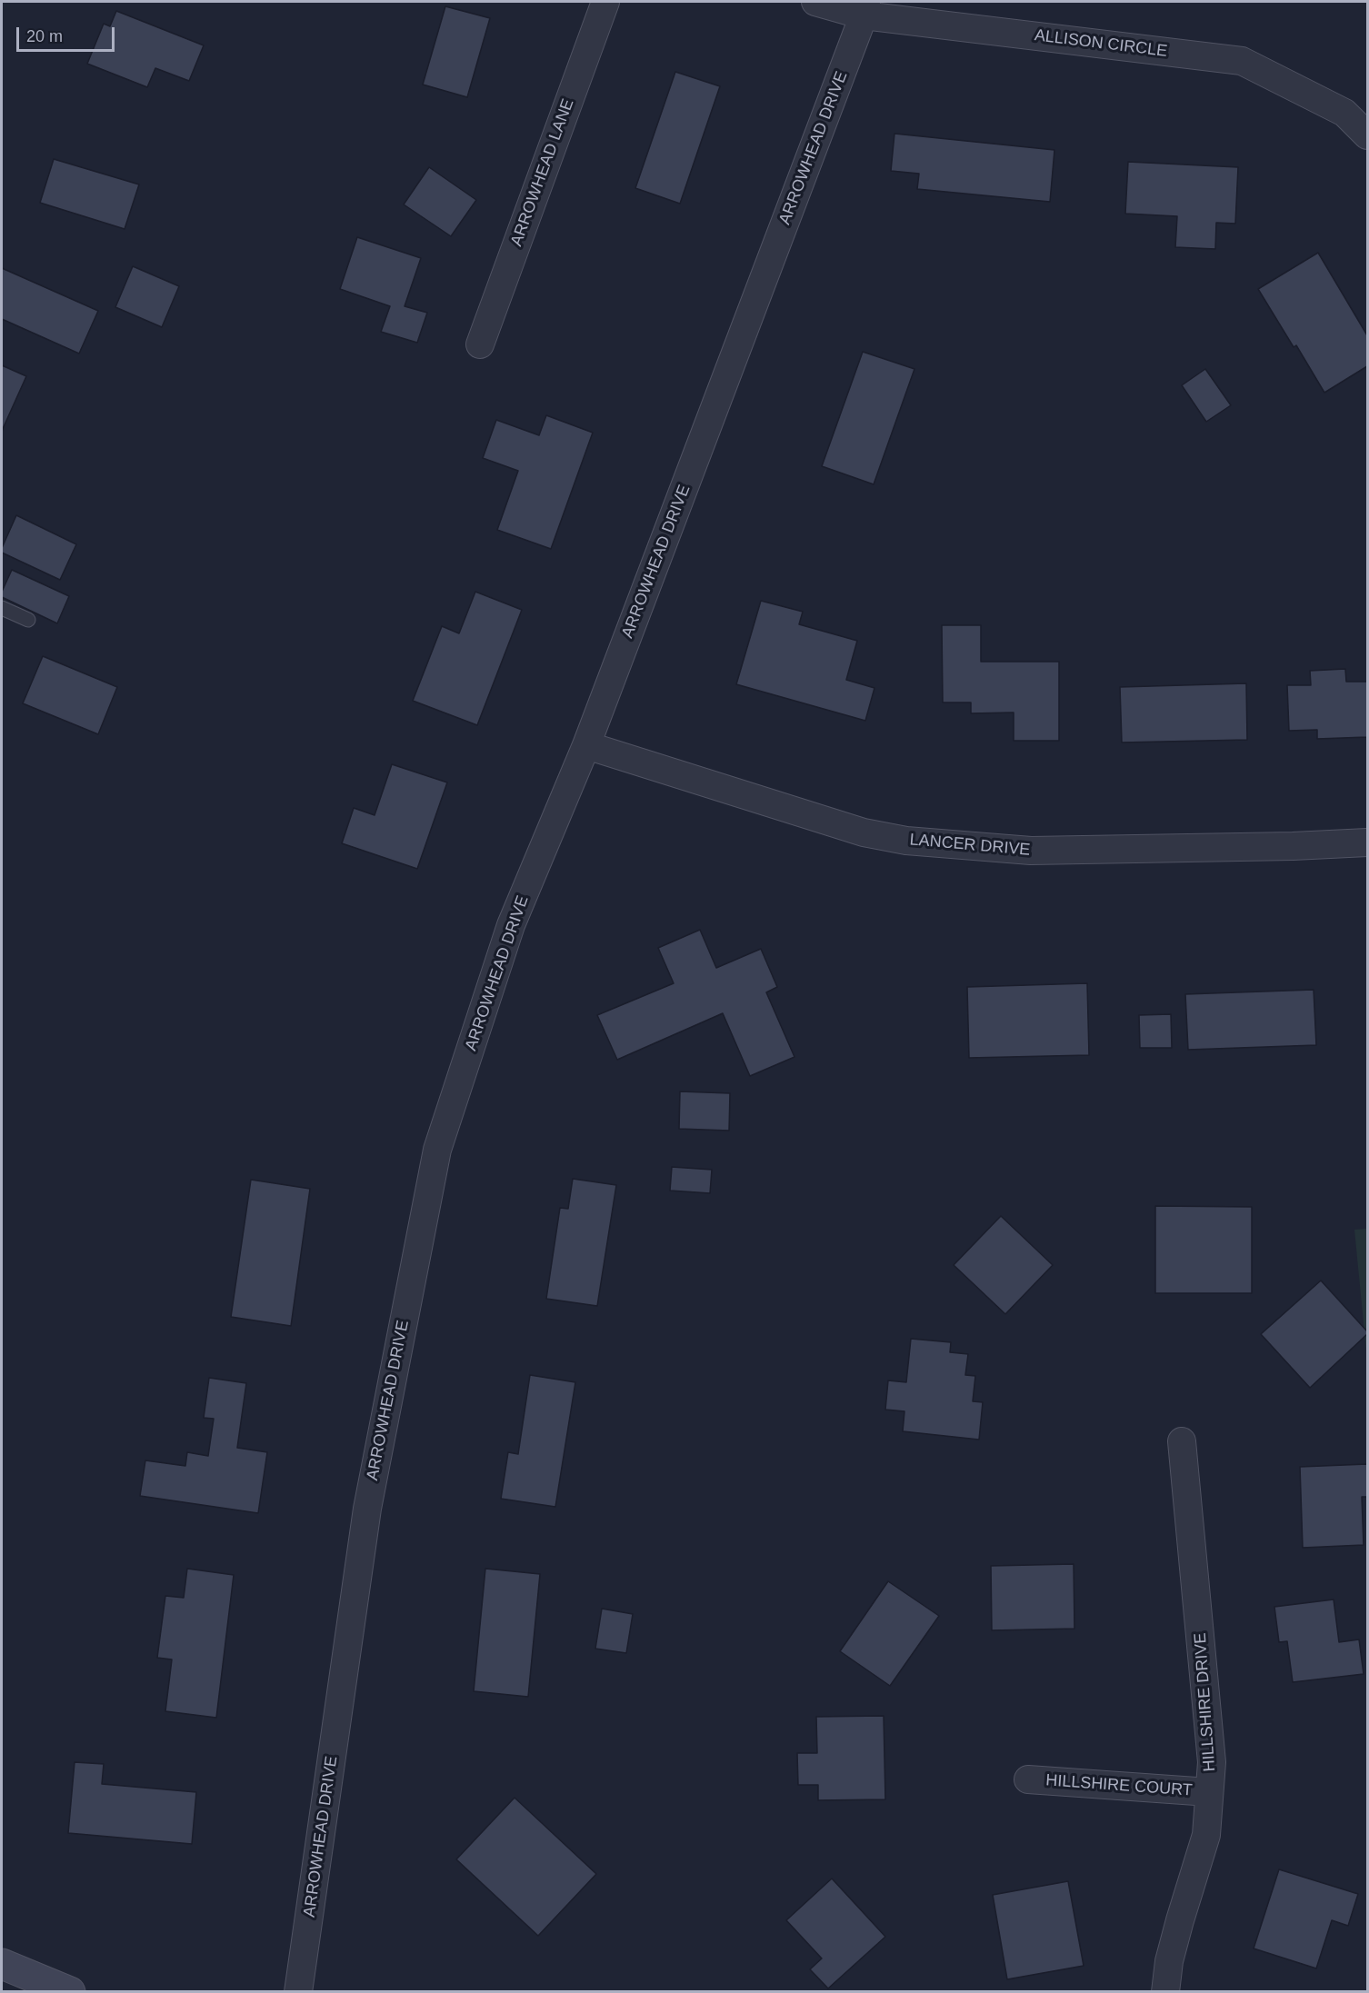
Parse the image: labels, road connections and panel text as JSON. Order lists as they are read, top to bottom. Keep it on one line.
{"streets":{"street":["ALLISON CIRCLE","ARROWHEAD DRIVE","ARROWHEAD LANE","LANCER DRIVE","HILLSHIRE DRIVE","HILLSHIRE COURT"]},"crossings":[["ALLISON CIRCLE","ARROWHEAD DRIVE"],["ARROWHEAD DRIVE","LANCER DRIVE"],["HILLSHIRE DRIVE","HILLSHIRE COURT"]],"scale_bar":"20 m"}
